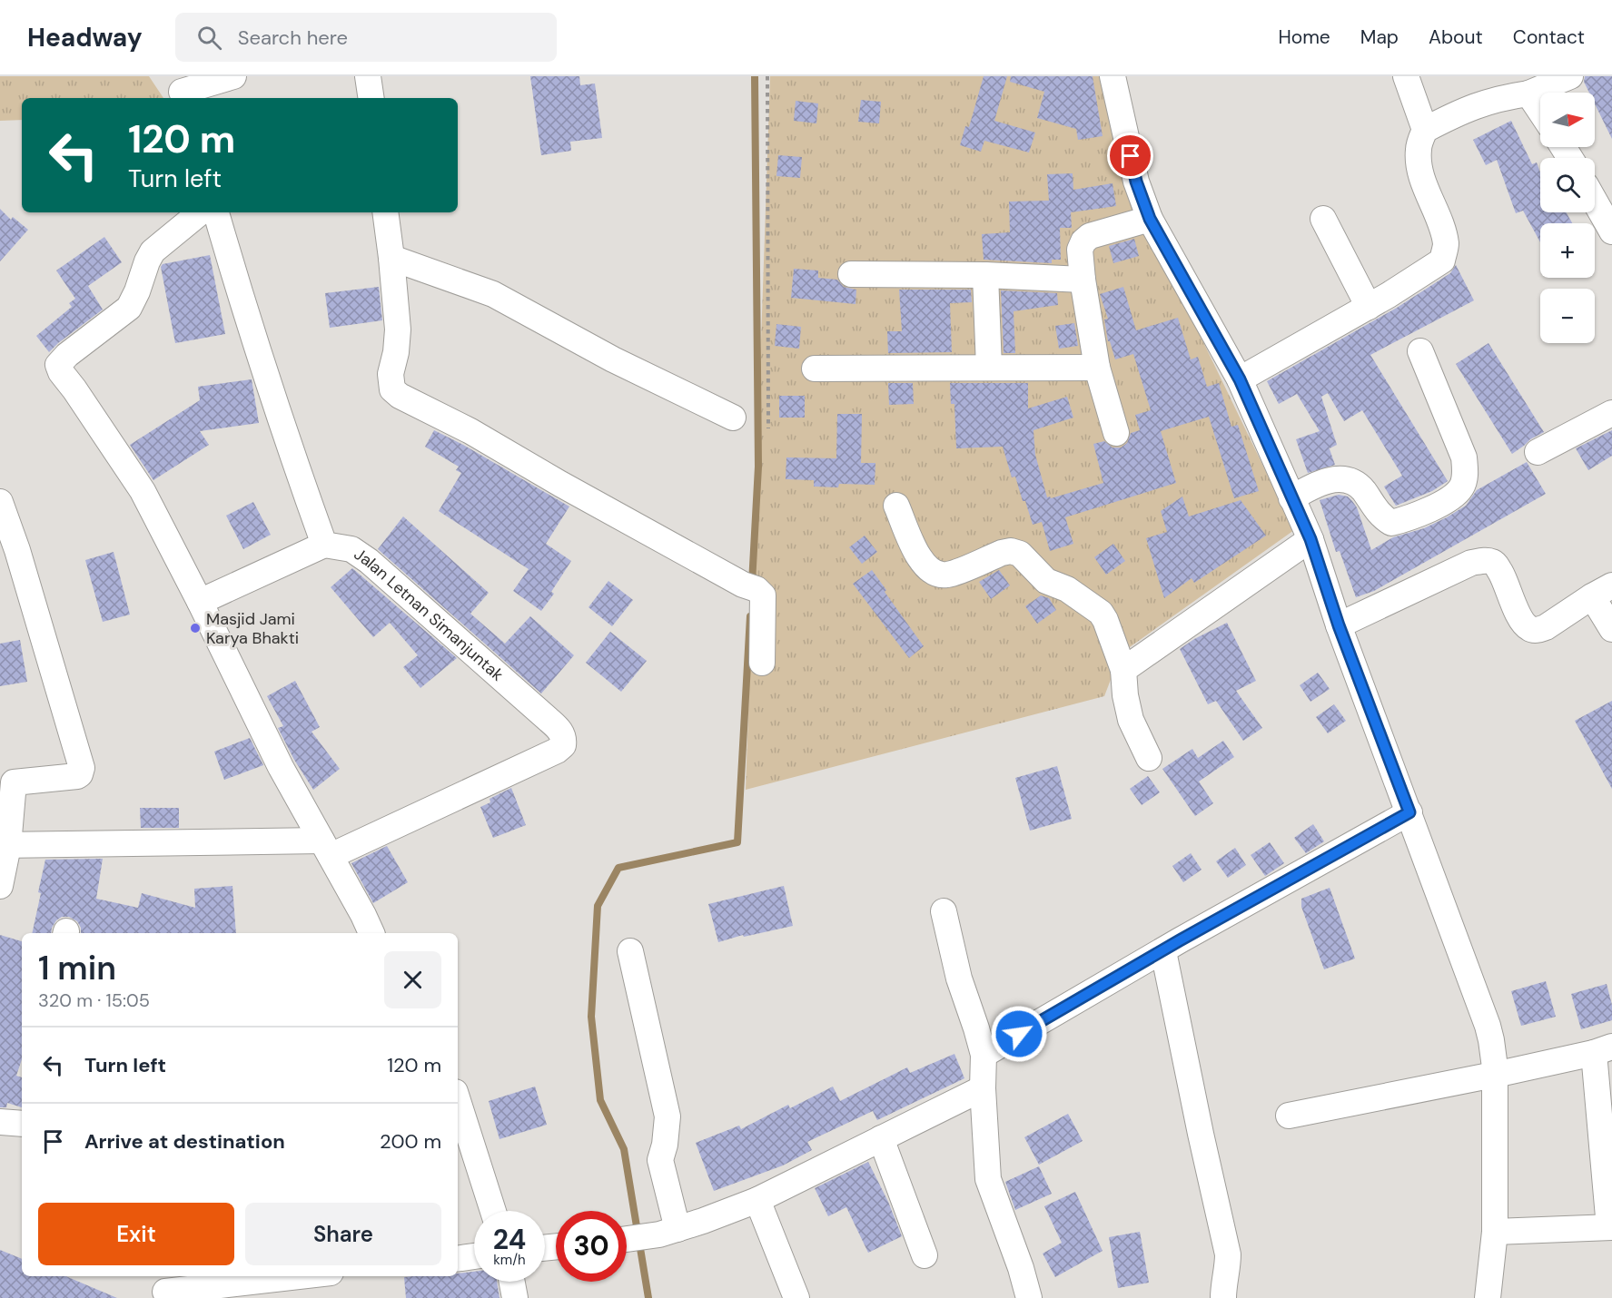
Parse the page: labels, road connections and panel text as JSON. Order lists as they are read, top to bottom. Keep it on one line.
{"streets":{"street":["Jalan Letnan Simanjuntak"]},"places":["Masjid Jami Karya Bhakti"],"north":"right","page":{"header":"Headway","search":"Search here","nav":["Home","Map","About","Contact"],"map_buttons":["+","−"],"turn":["120 m","Turn left"],"heading":["1 min","320 m · 15:05"],"list":[{"name":"Turn left","value":"120 m"},{"name":"Arrive at destination","value":"200 m"}],"buttons":["Exit","Share"],"speed":"24 km/h","limit":"30"}}
